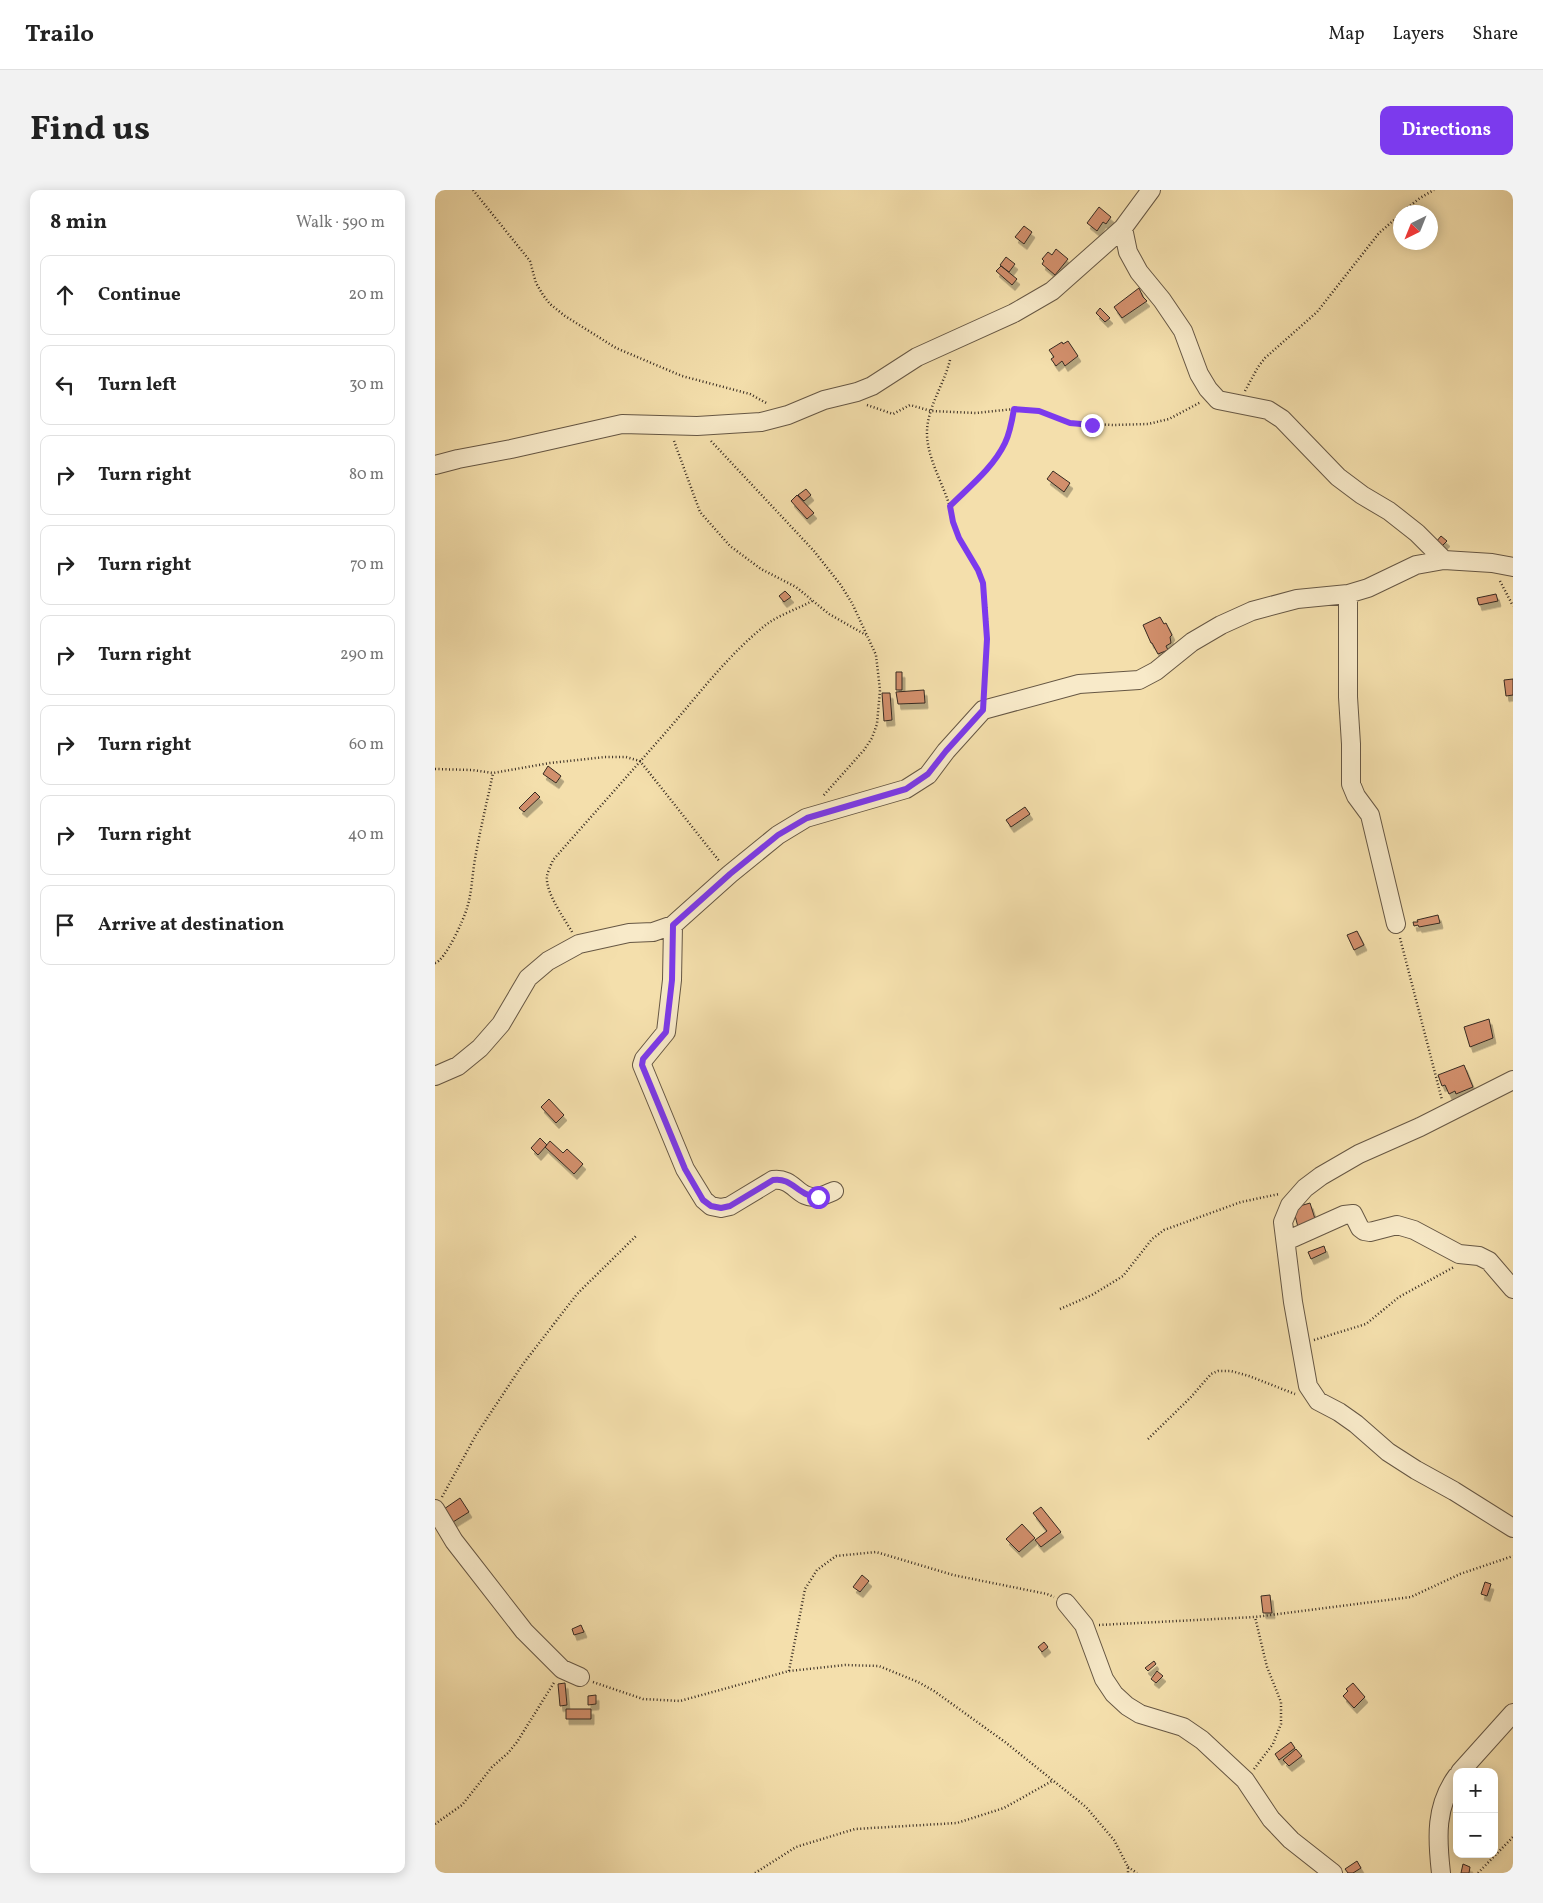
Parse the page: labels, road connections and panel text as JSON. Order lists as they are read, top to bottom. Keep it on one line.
{"north":"bottom left","page":{"header":"Trailo","nav":["Map","Layers","Share"],"title":"Find us","buttons":"Directions","heading":["8 min","Walk · 590 m"],"list":[["Continue","20 m"],["Turn left","30 m"],["Turn right","80 m"],["Turn right","70 m"],["Turn right","290 m"],["Turn right","60 m"],["Turn right","40 m"],"Arrive at destination"],"map_buttons":["+","−"]}}
